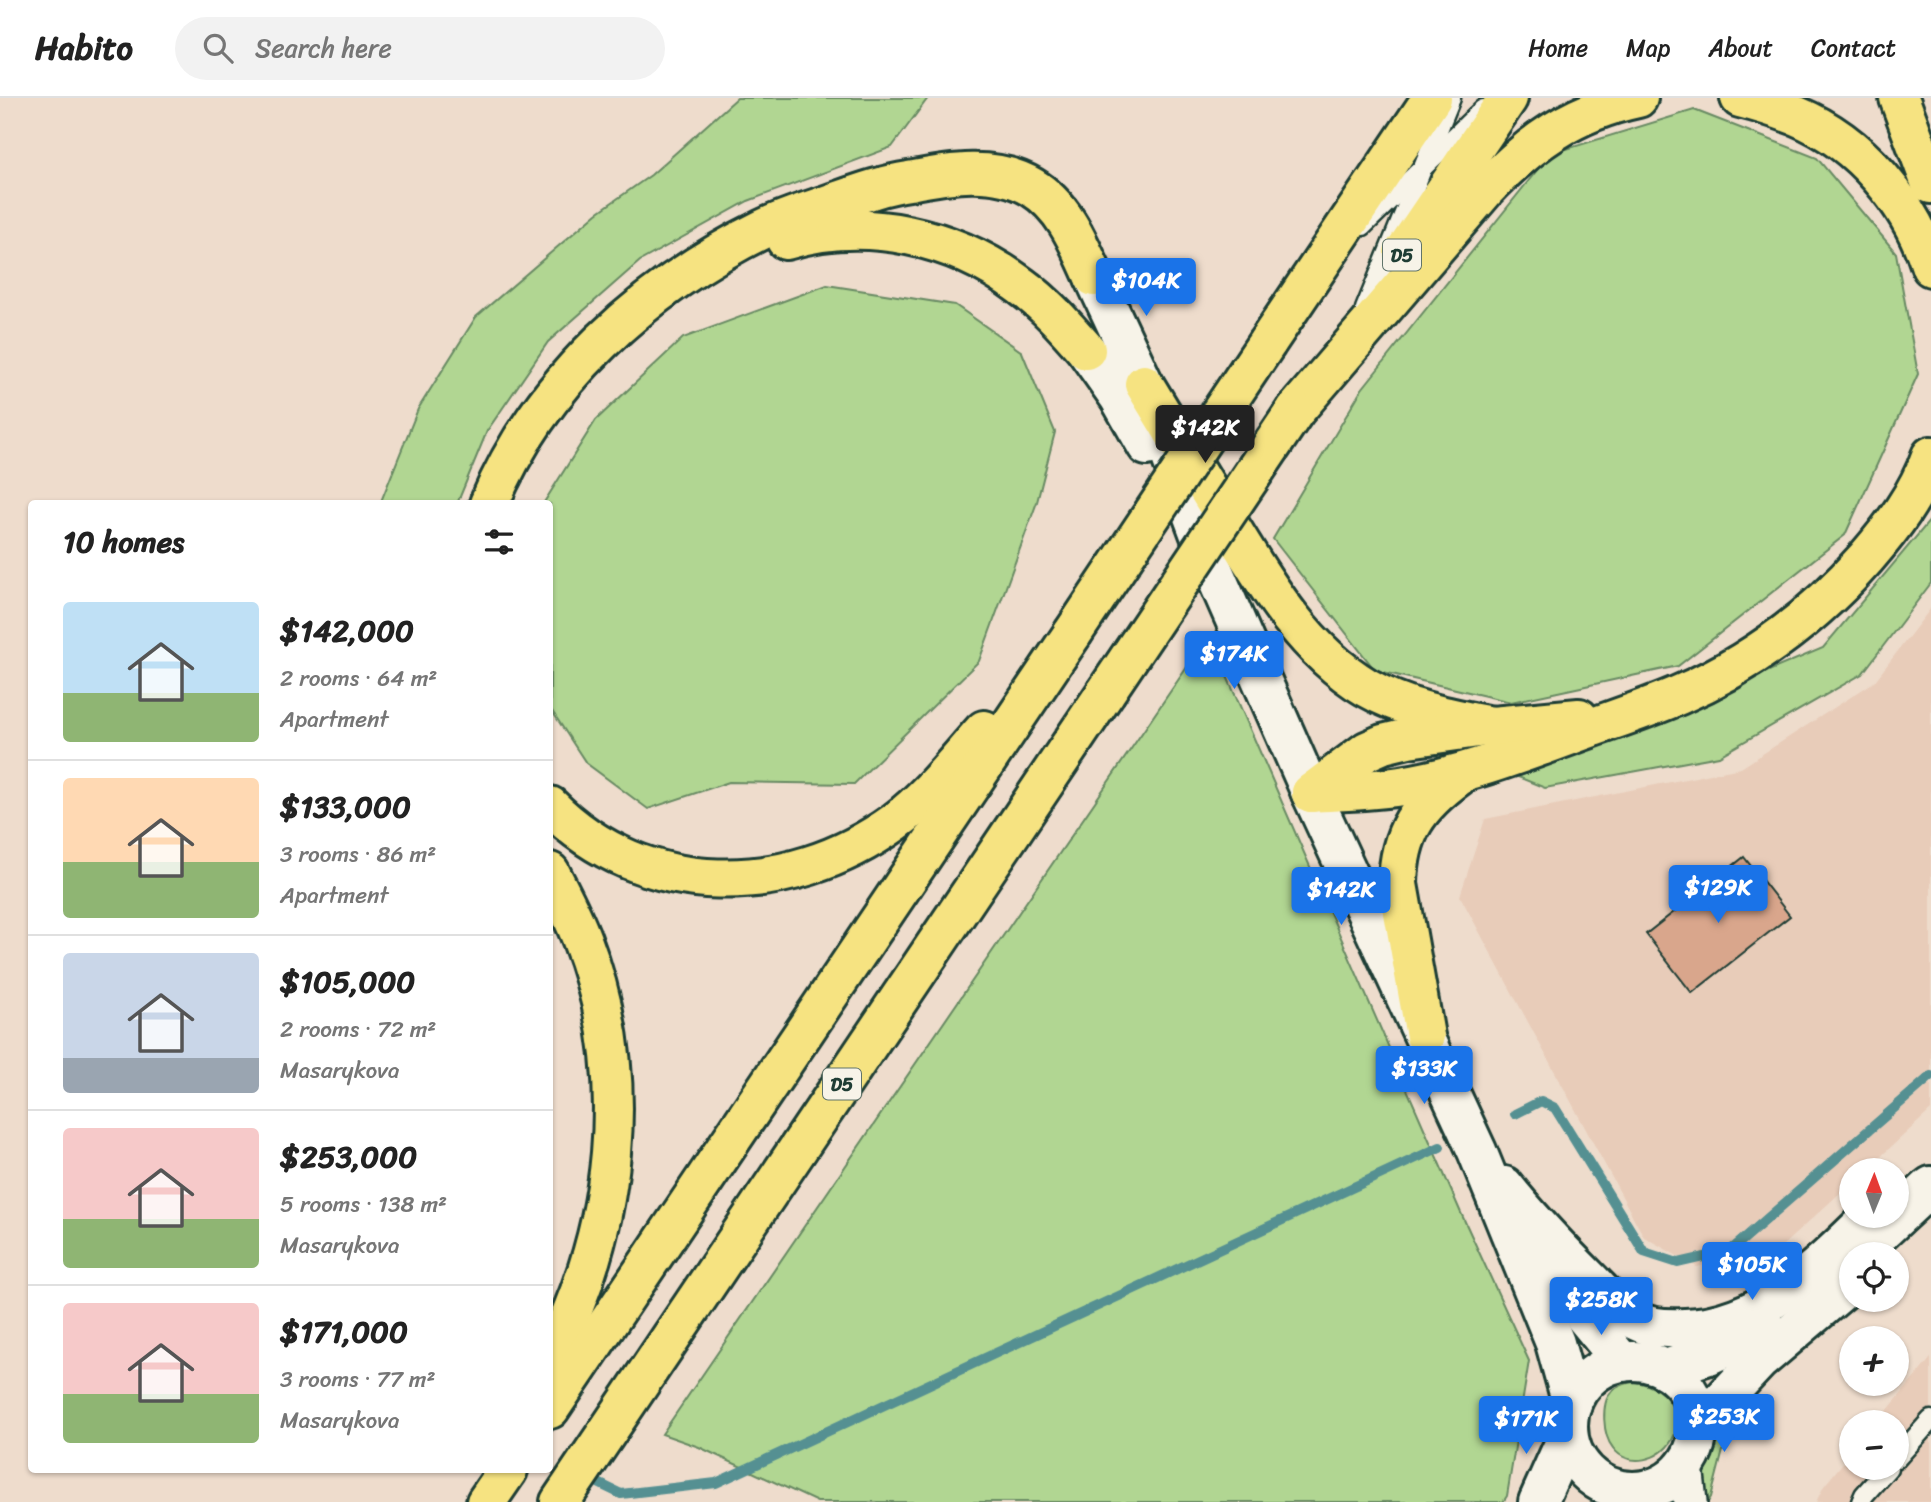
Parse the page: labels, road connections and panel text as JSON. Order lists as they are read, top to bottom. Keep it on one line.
{"streets":{"highway":["D5"]},"north":"top","page":{"header":"Habito","search":"Search here","nav":["Home","Map","About","Contact"],"price":["$104K","$142K","$174K","$129K","$142K","$133K","$105K","$258K","$253K","$171K"],"heading":"10 homes","list":[{"name":"$142,000","note":"2 rooms · 64 m² · Apartment"},{"name":"$133,000","note":"3 rooms · 86 m² · Apartment"},{"name":"$105,000","note":"2 rooms · 72 m² · Masarykova"},{"name":"$253,000","note":"5 rooms · 138 m² · Masarykova"},{"name":"$171,000","note":"3 rooms · 77 m² · Masarykova"}],"map_buttons":["+","−"]}}
